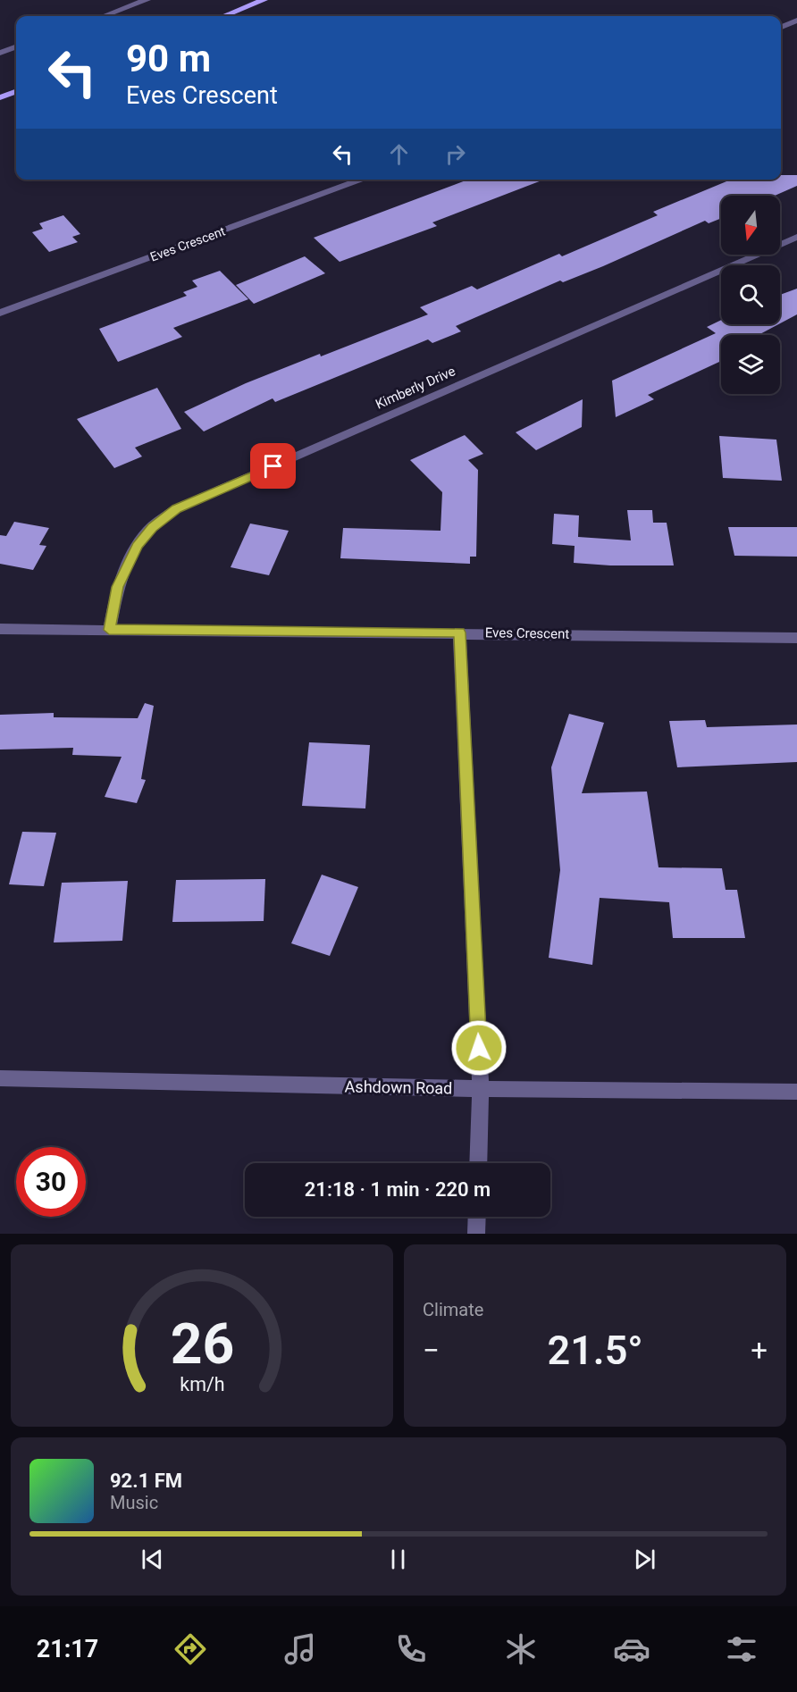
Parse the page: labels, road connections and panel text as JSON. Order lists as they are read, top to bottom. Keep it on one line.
{"streets":{"street":["Eves Crescent","Kimberly Drive","Ashdown Road"]},"crossings":[["Eves Crescent","Kimberly Drive"]],"north":"bottom","page":{"turn":["90 m","Eves Crescent"],"limit":"30","trip":"21:18 · 1 min · 220 m","tile":"Climate","heat":["−","21.5°","+"],"song":["92.1 FM","Music"],"tabs":"21:17","gauge":["26","km/h"]}}
